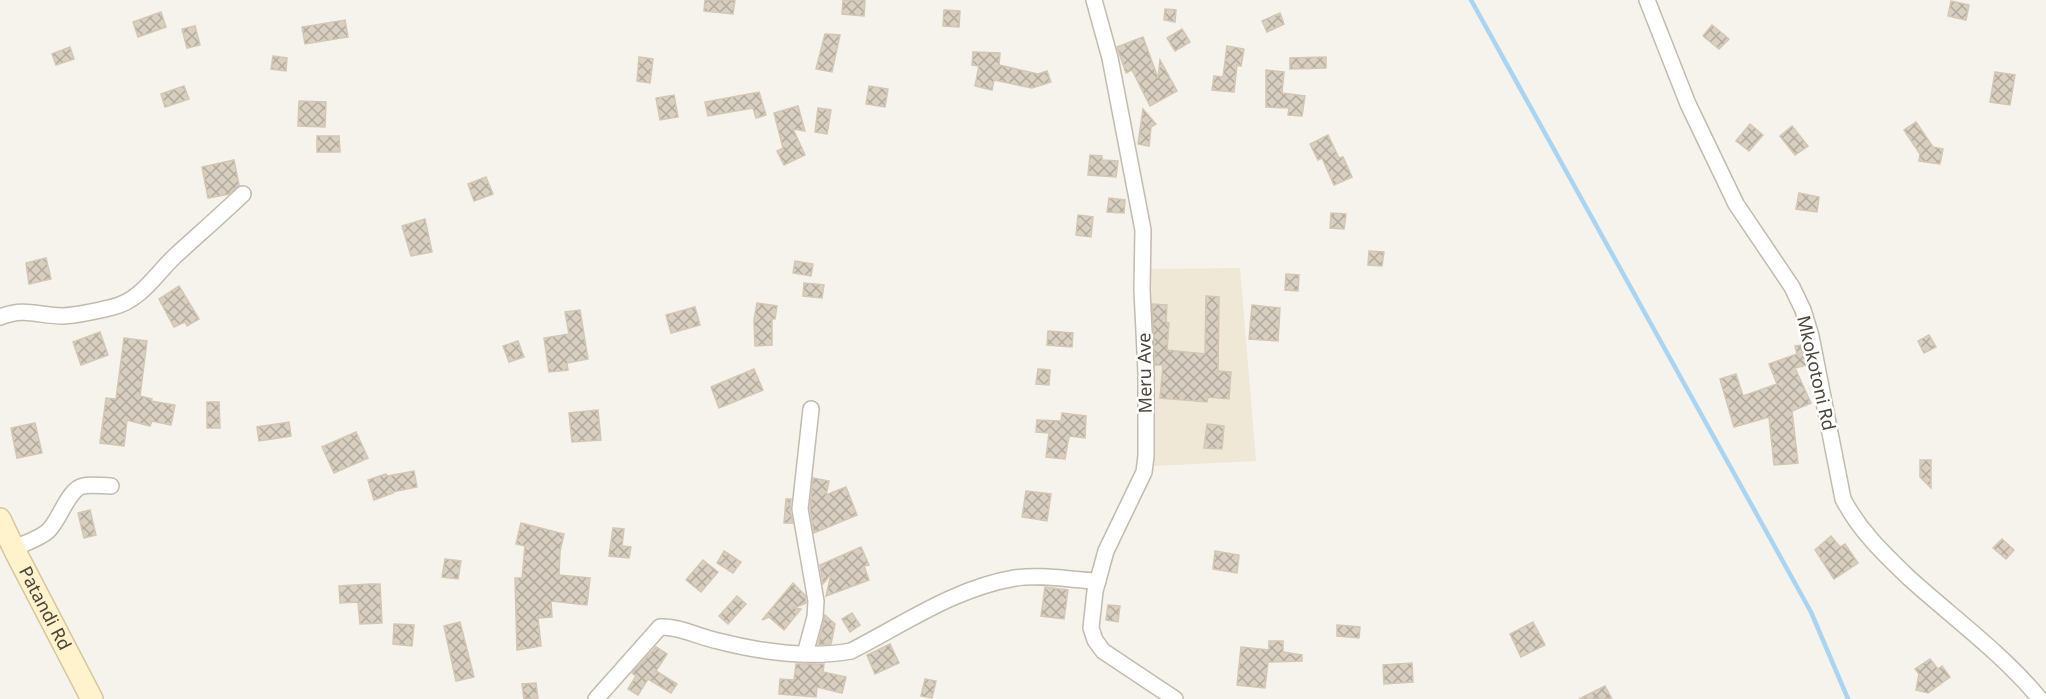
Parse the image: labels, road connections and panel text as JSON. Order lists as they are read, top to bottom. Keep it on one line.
{"streets":{"street":["Meru Ave","Mkokotoni Rd","Patandi Rd"]}}
